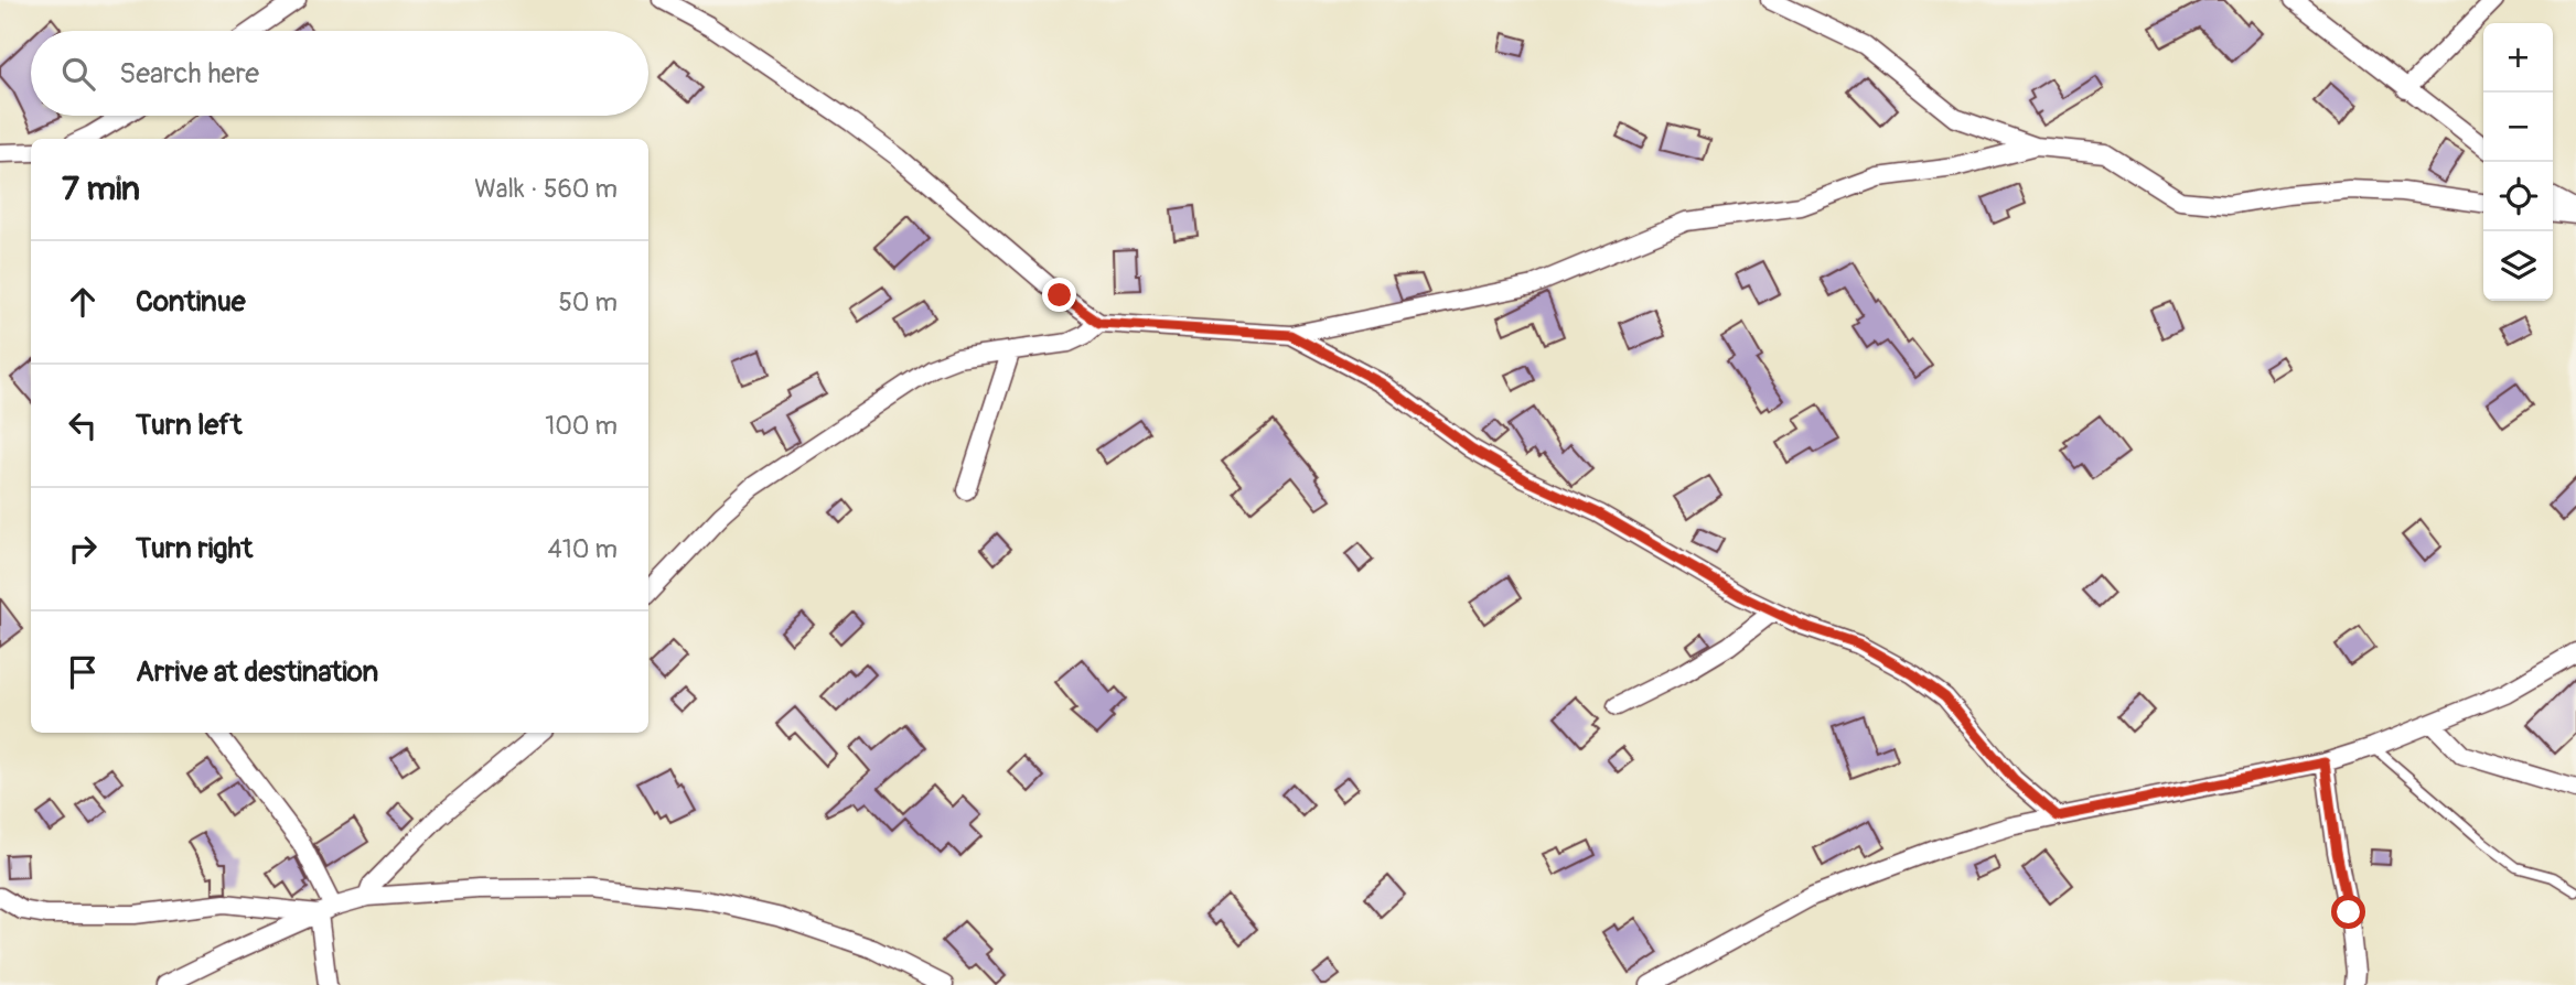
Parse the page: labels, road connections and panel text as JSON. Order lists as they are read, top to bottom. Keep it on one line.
{"page":{"map_buttons":["+","−"],"search":"Search here","heading":["7 min","Walk · 560 m"],"list":[["Continue","50 m"],["Turn left","100 m"],["Turn right","410 m"],"Arrive at destination"]}}
